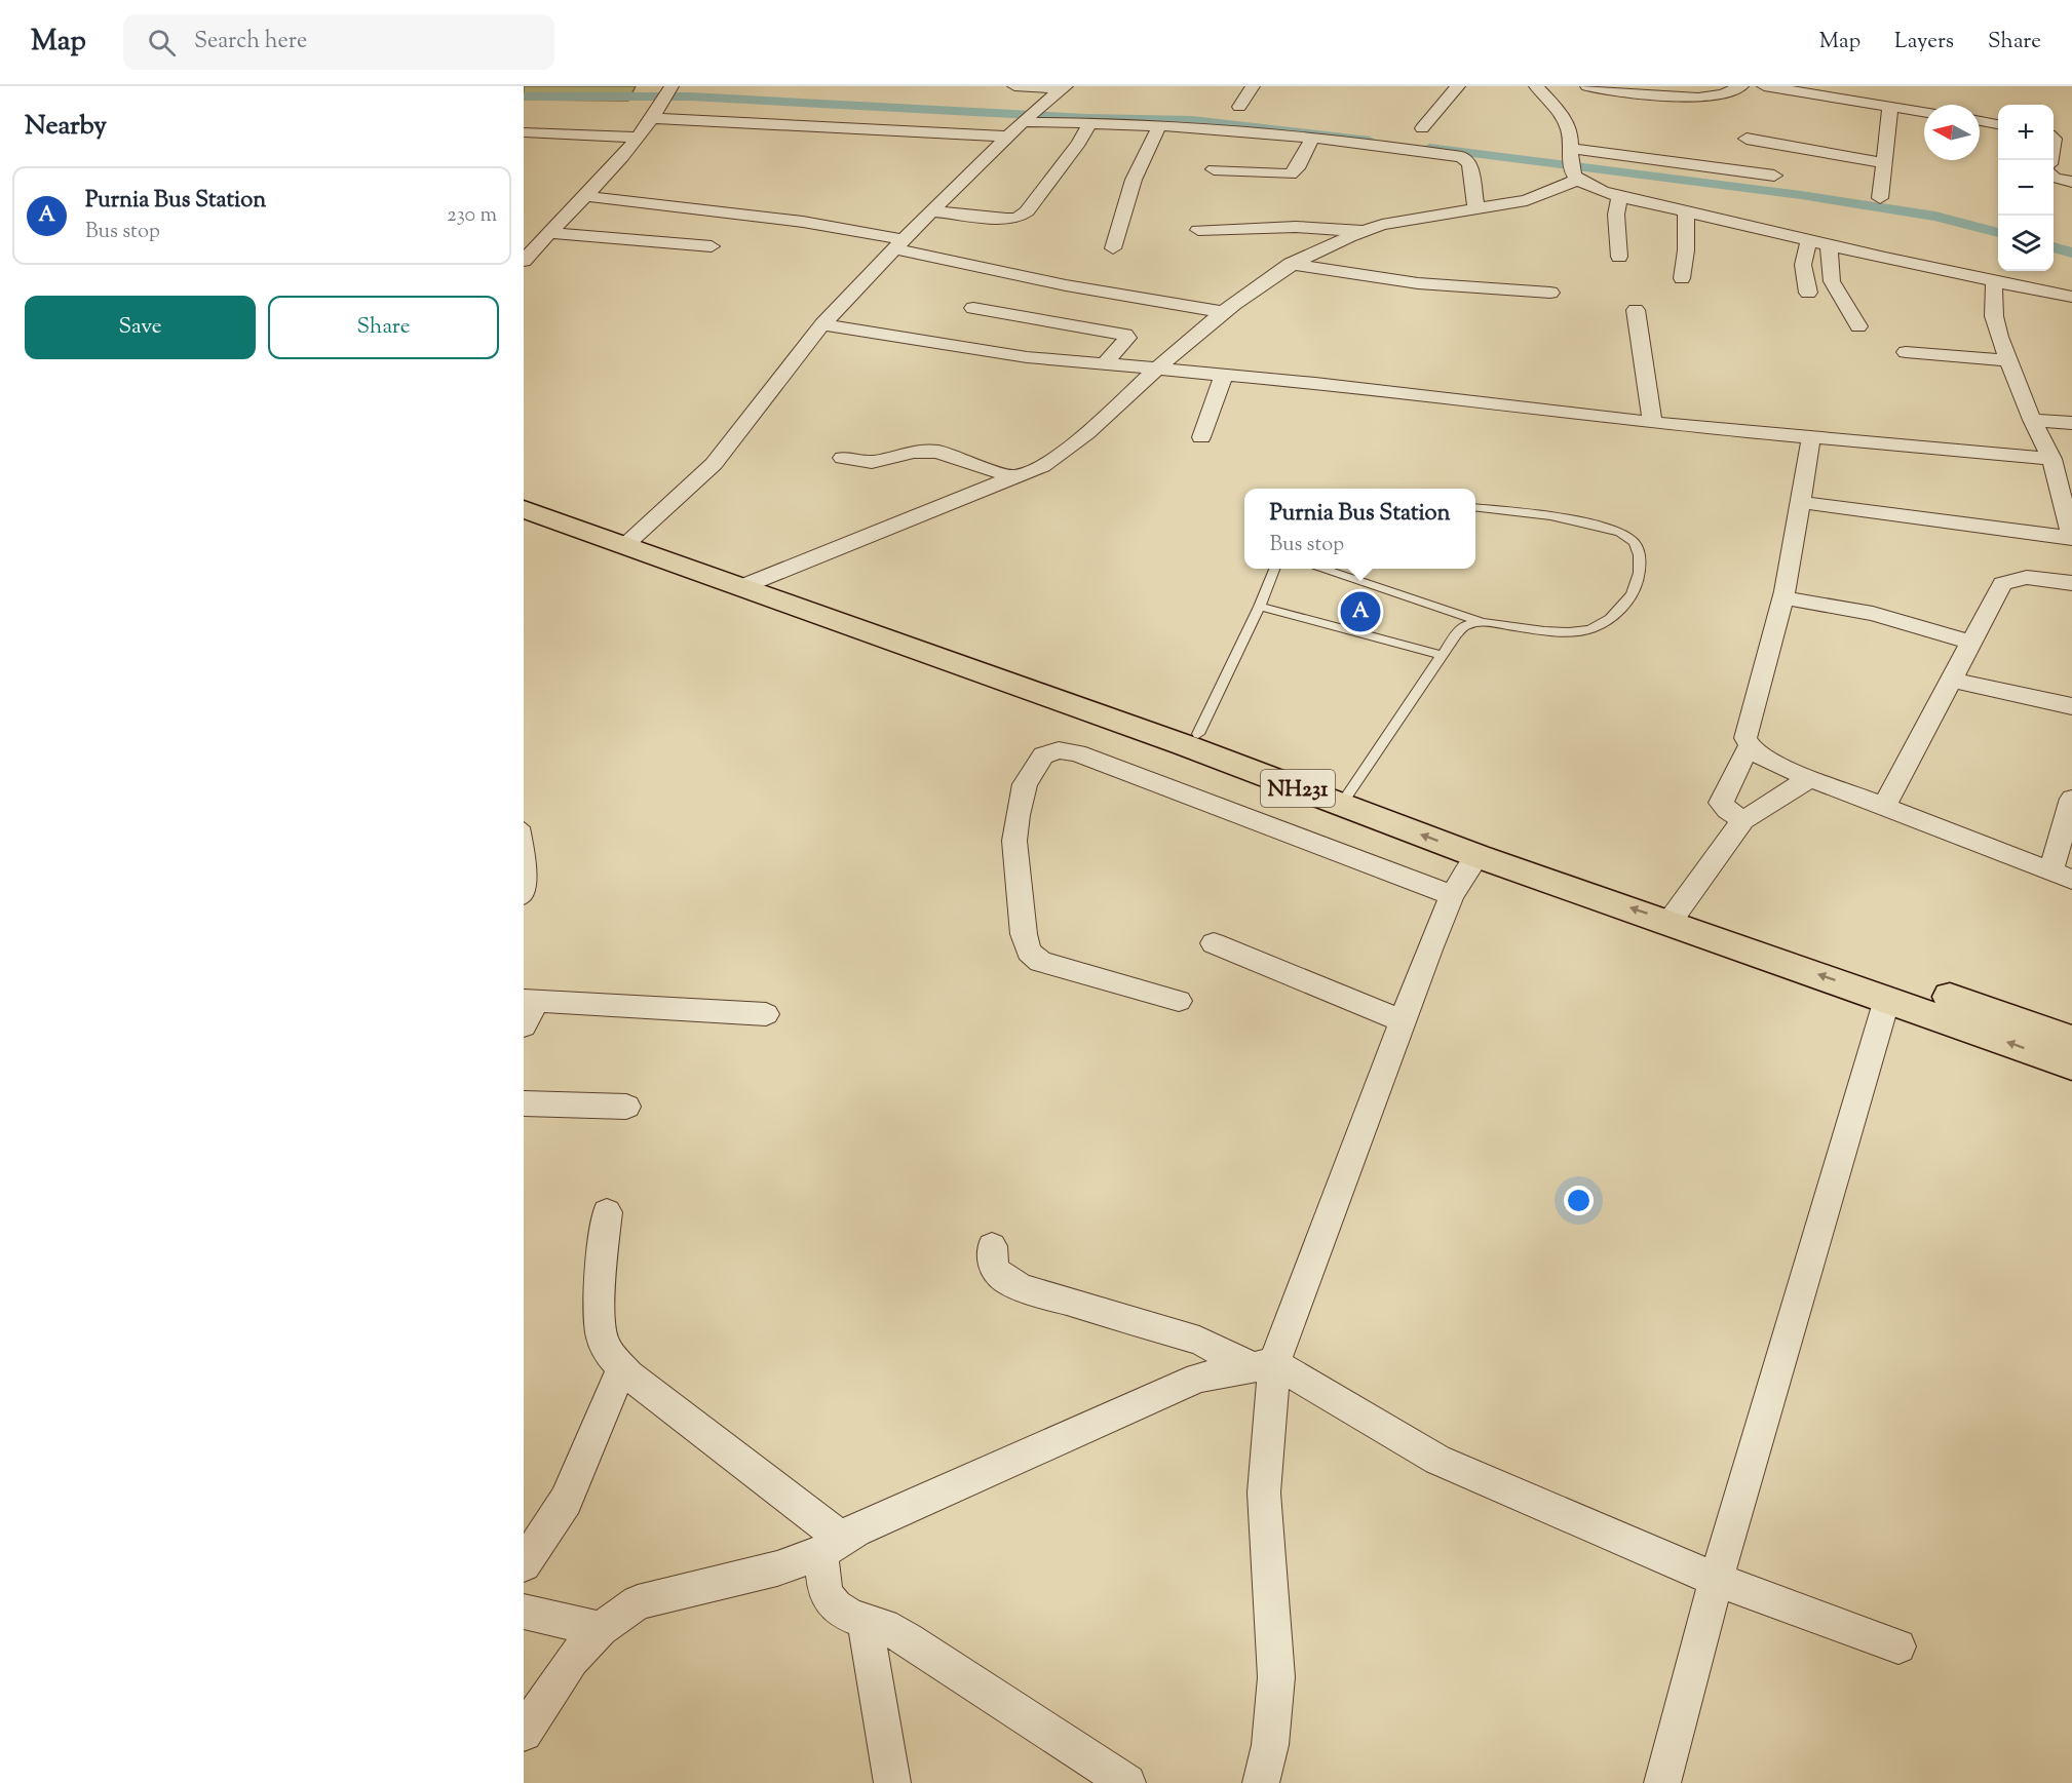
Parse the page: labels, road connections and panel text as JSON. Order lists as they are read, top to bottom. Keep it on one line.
{"streets":{"highway":["NH231"]},"north":"left","page":{"header":"Map","search":"Search here","nav":["Map","Layers","Share"],"heading":"Nearby","map_buttons":["+","−"],"list":[{"mark":"A","name":"Purnia Bus Station","note":"Bus stop","value":"230 m"}],"buttons":["Save","Share"],"popup":["Purnia Bus Station","Bus stop"],"pins":"A"}}
